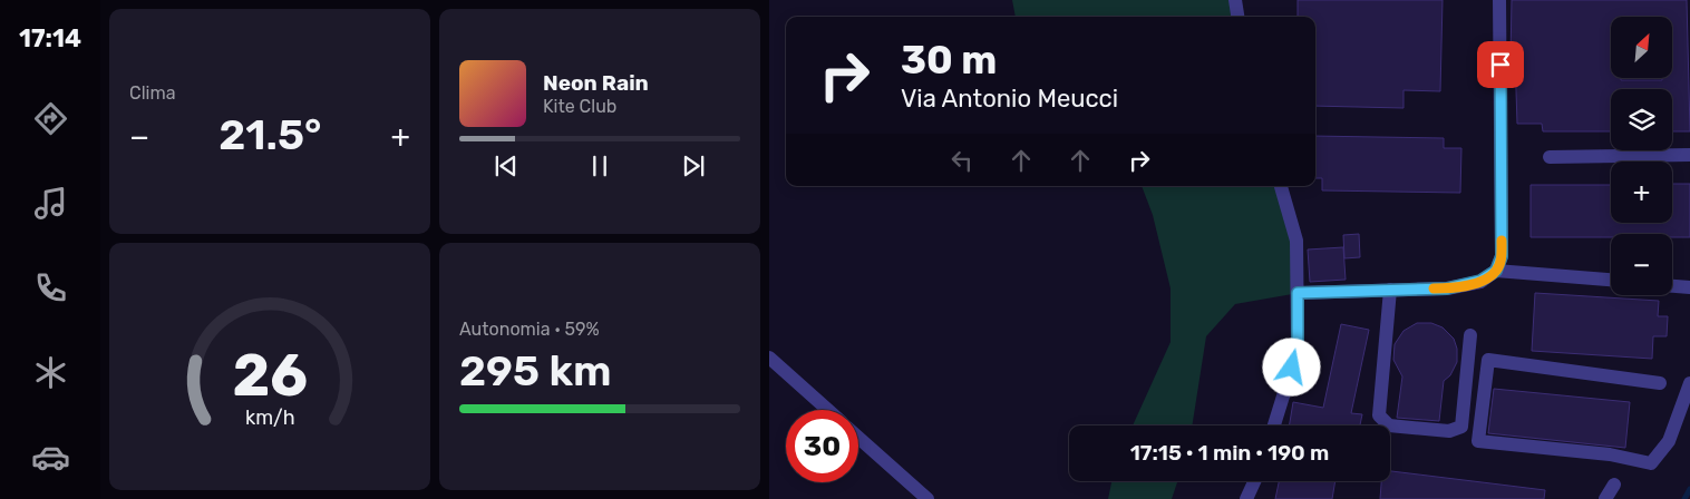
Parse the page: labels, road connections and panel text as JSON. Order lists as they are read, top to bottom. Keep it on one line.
{"north":"top right","page":{"tabs":"17:14","tile":["Clima",["Autonomia · 59%","295 km"]],"map_buttons":["+","−"],"turn":["30 m","Via Antonio Meucci"],"song":["Neon Rain","Kite Club"],"heat":["−","21.5°","+"],"limit":"30","trip":"17:15 · 1 min · 190 m","gauge":["26","km/h"]}}
